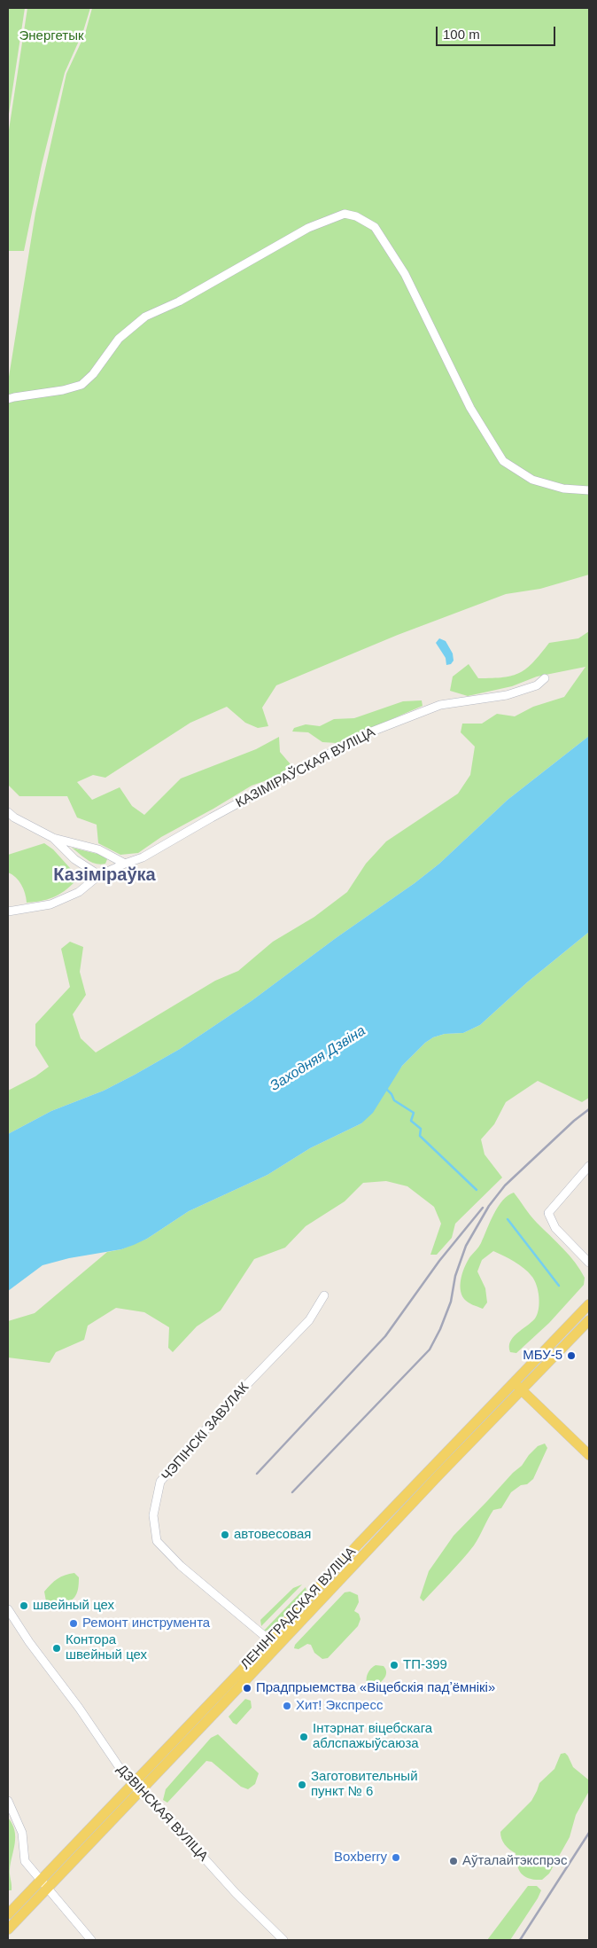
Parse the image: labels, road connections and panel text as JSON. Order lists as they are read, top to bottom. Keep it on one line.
{"streets":{"main road":["ЛЕНІНГРАДСКАЯ ВУЛІЦА"],"street":["КАЗІМІРАЎСКАЯ ВУЛІЦА","ЧЭПІНСКІ ЗАВУЛАК","ДЗВІНСКАЯ ВУЛІЦА"]},"crossings":[["ЧЭПІНСКІ ЗАВУЛАК","ЛЕНІНГРАДСКАЯ ВУЛІЦА"],["ЛЕНІНГРАДСКАЯ ВУЛІЦА","ДЗВІНСКАЯ ВУЛІЦА"]],"districts":["Казіміраўка"],"water":["Заходняя Дзвіна"],"parks":["Энергетык"],"places":["МБУ-5","автовесовая","швейный цех","Ремонт инструмента","Контора швейный цех","ТП-399","Прадпрыемства «Віцебскія падʼёмнікі»","Хит! Экспресс","Інтэрнат віцебскага аблспажыўсаюза","Заготовительный пункт № 6","Boxberry","Аўталайтэкспрэс"],"scale_bar":"100 m"}
